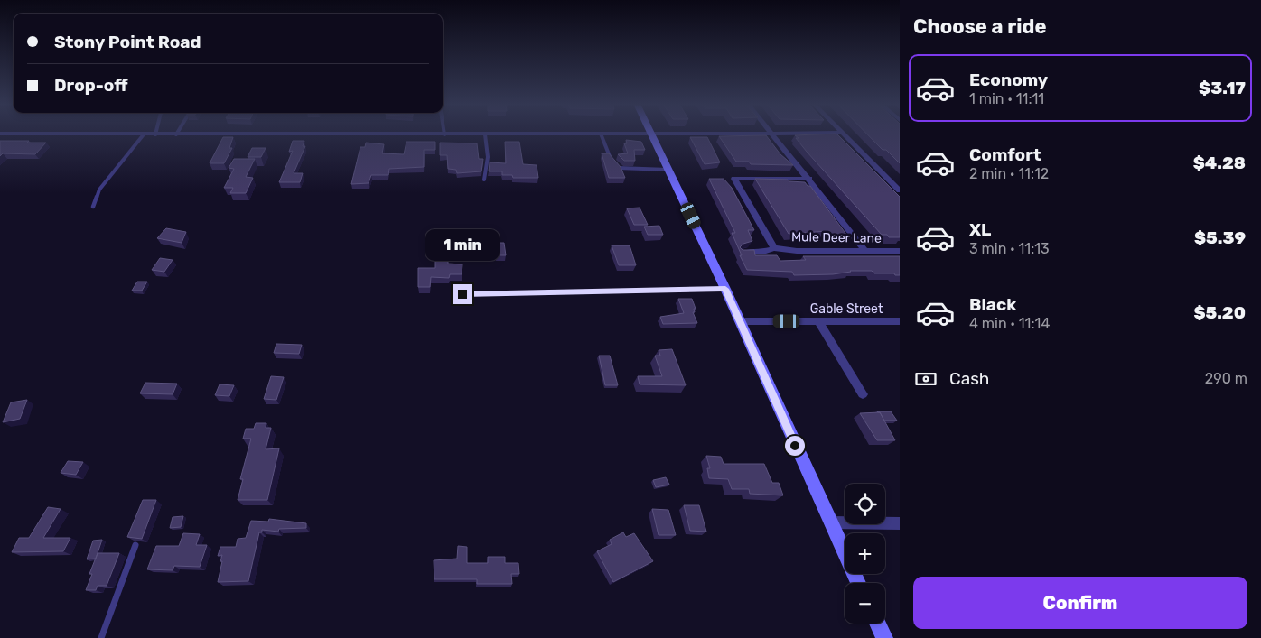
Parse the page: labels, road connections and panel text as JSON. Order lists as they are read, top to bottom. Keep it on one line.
{"streets":{"street":["Mule Deer Lane","Gable Street"]},"page":{"heading":"Choose a ride","banner":["Stony Point Road","Drop-off"],"list":[{"name":"Economy","note":"1 min · 11:11","value":"$3.17"},{"name":"Comfort","note":"2 min · 11:12","value":"$4.28"},{"name":"XL","note":"3 min · 11:13","value":"$5.39"},{"name":"Black","note":"4 min · 11:14","value":"$5.20"}],"bubble":"1 min","pay":["Cash","290 m"],"map_buttons":["+","−"],"buttons":"Confirm"}}
